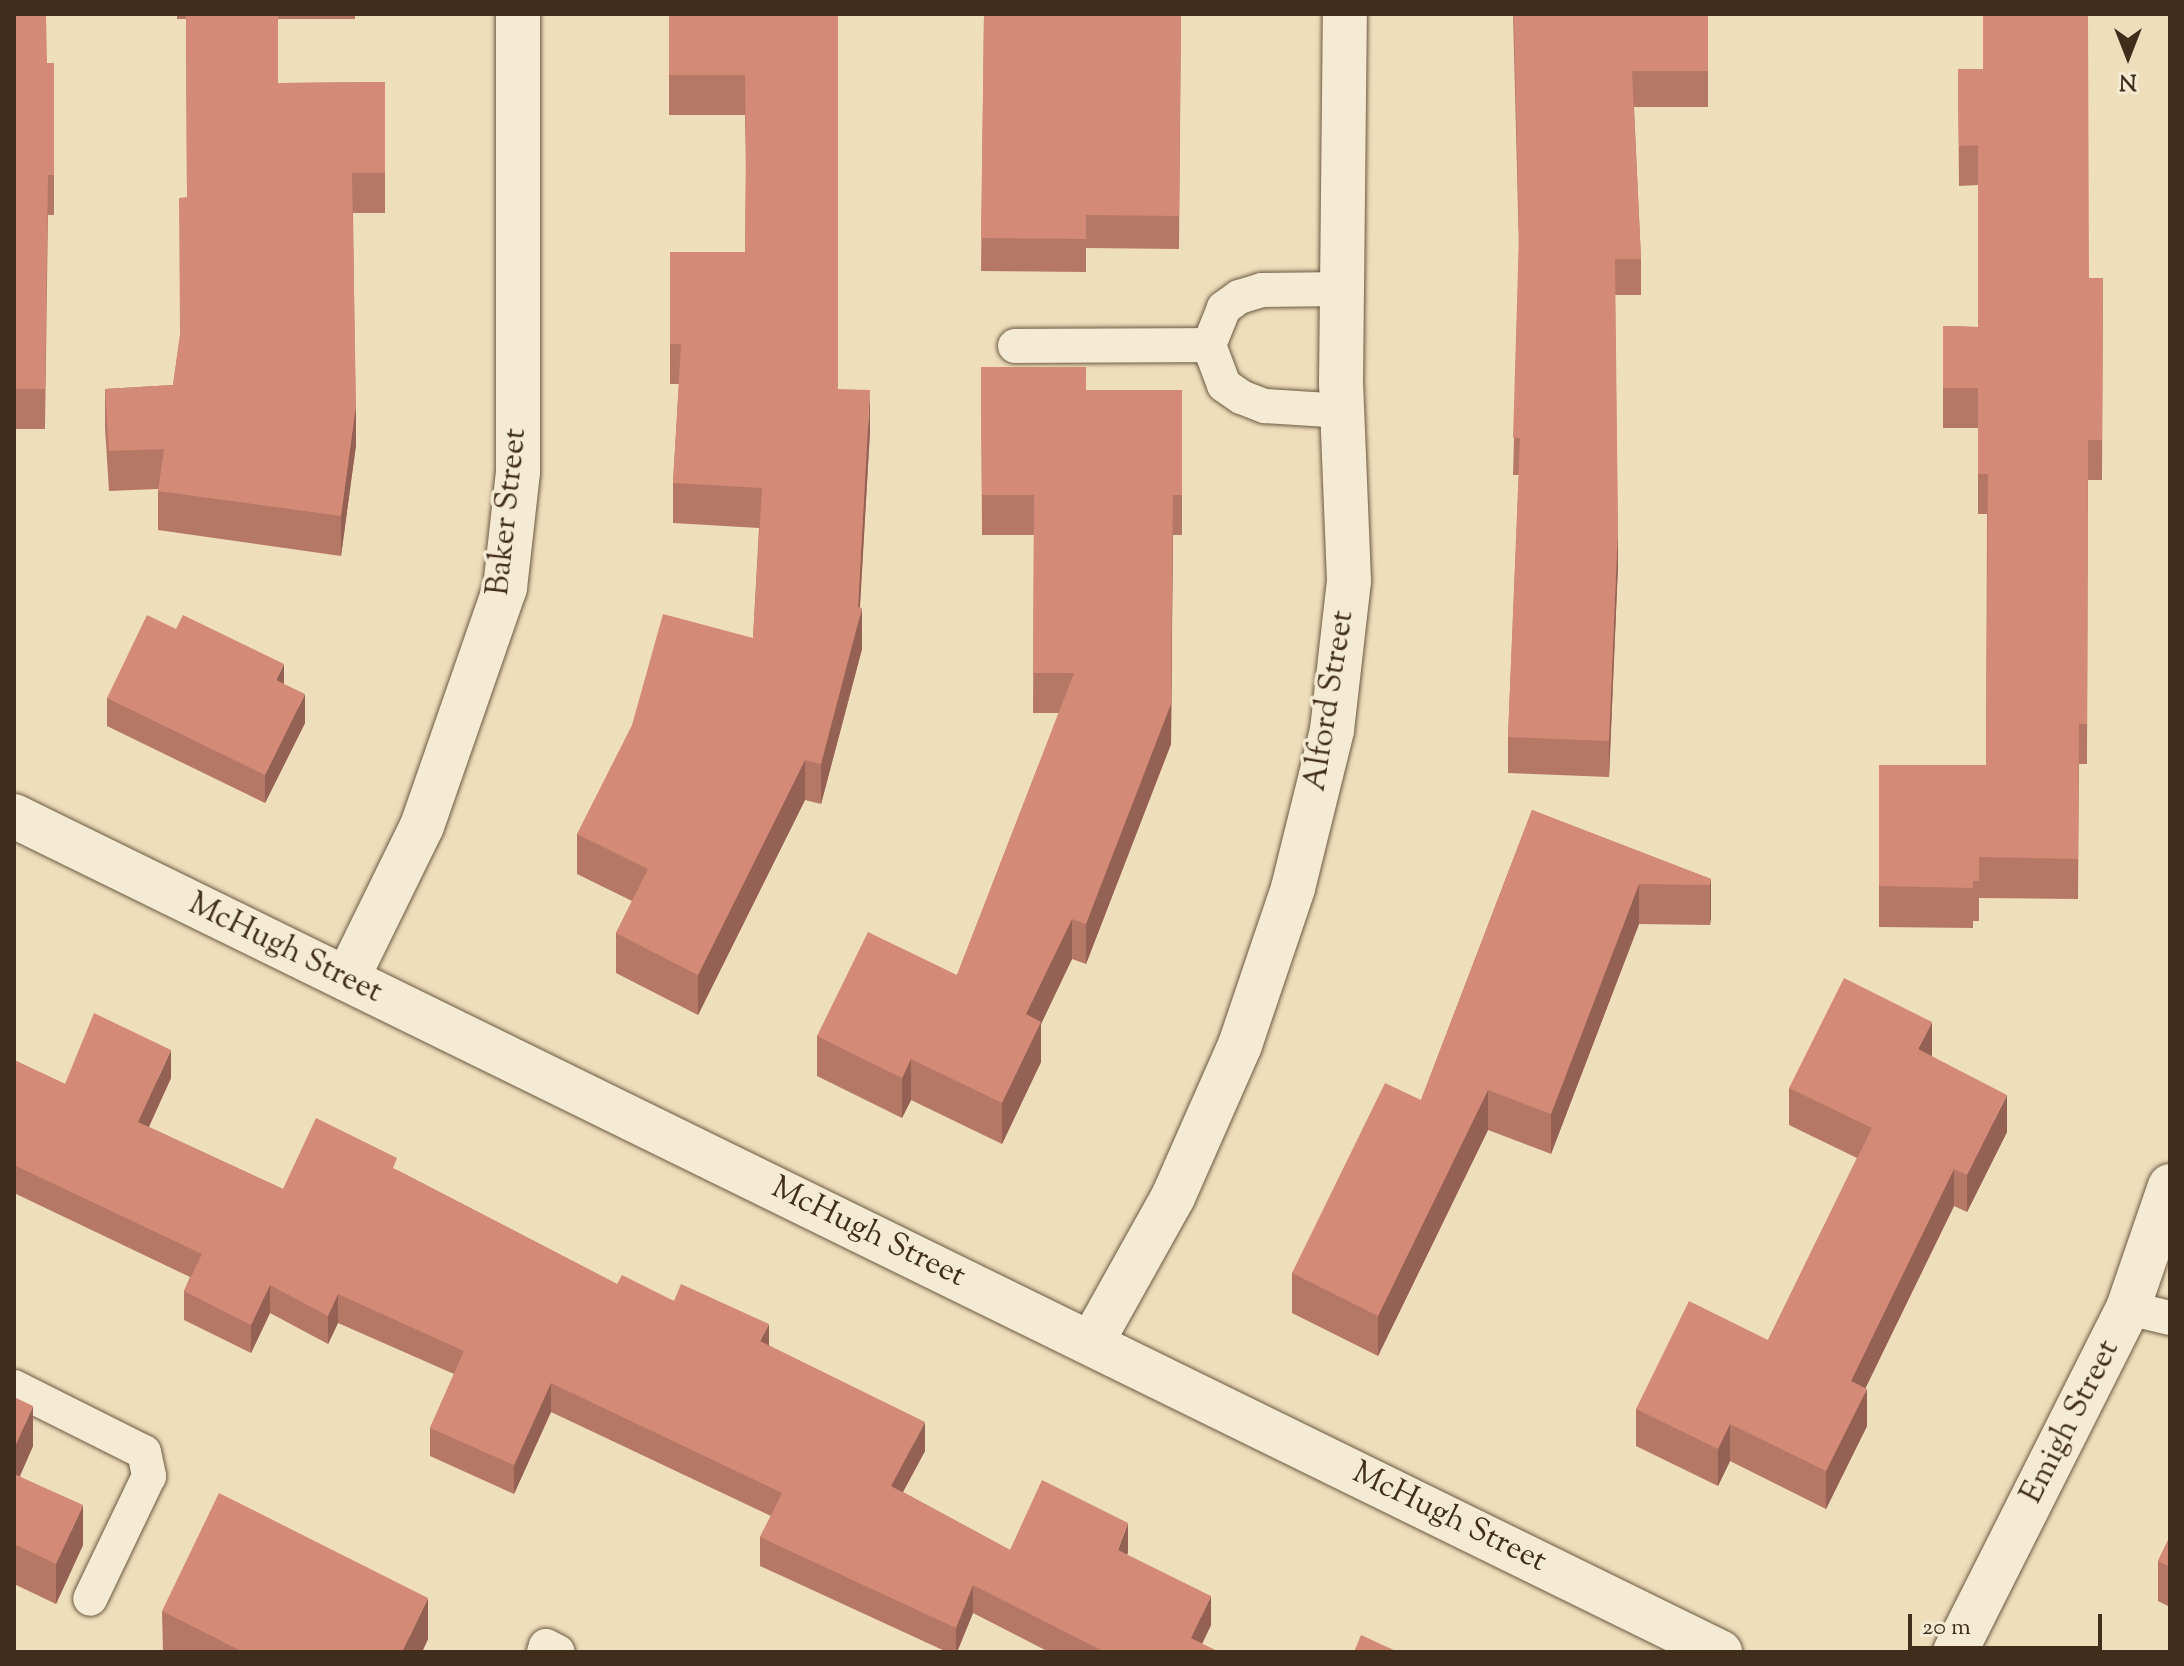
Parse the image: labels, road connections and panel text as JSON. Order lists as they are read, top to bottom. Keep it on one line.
{"streets":{"street":["Baker Street","Alford Street","McHugh Street","Emigh Street"]},"crossings":[["Baker Street","McHugh Street"],["Alford Street","McHugh Street"]],"scale_bar":"20 m","north":"bottom"}
